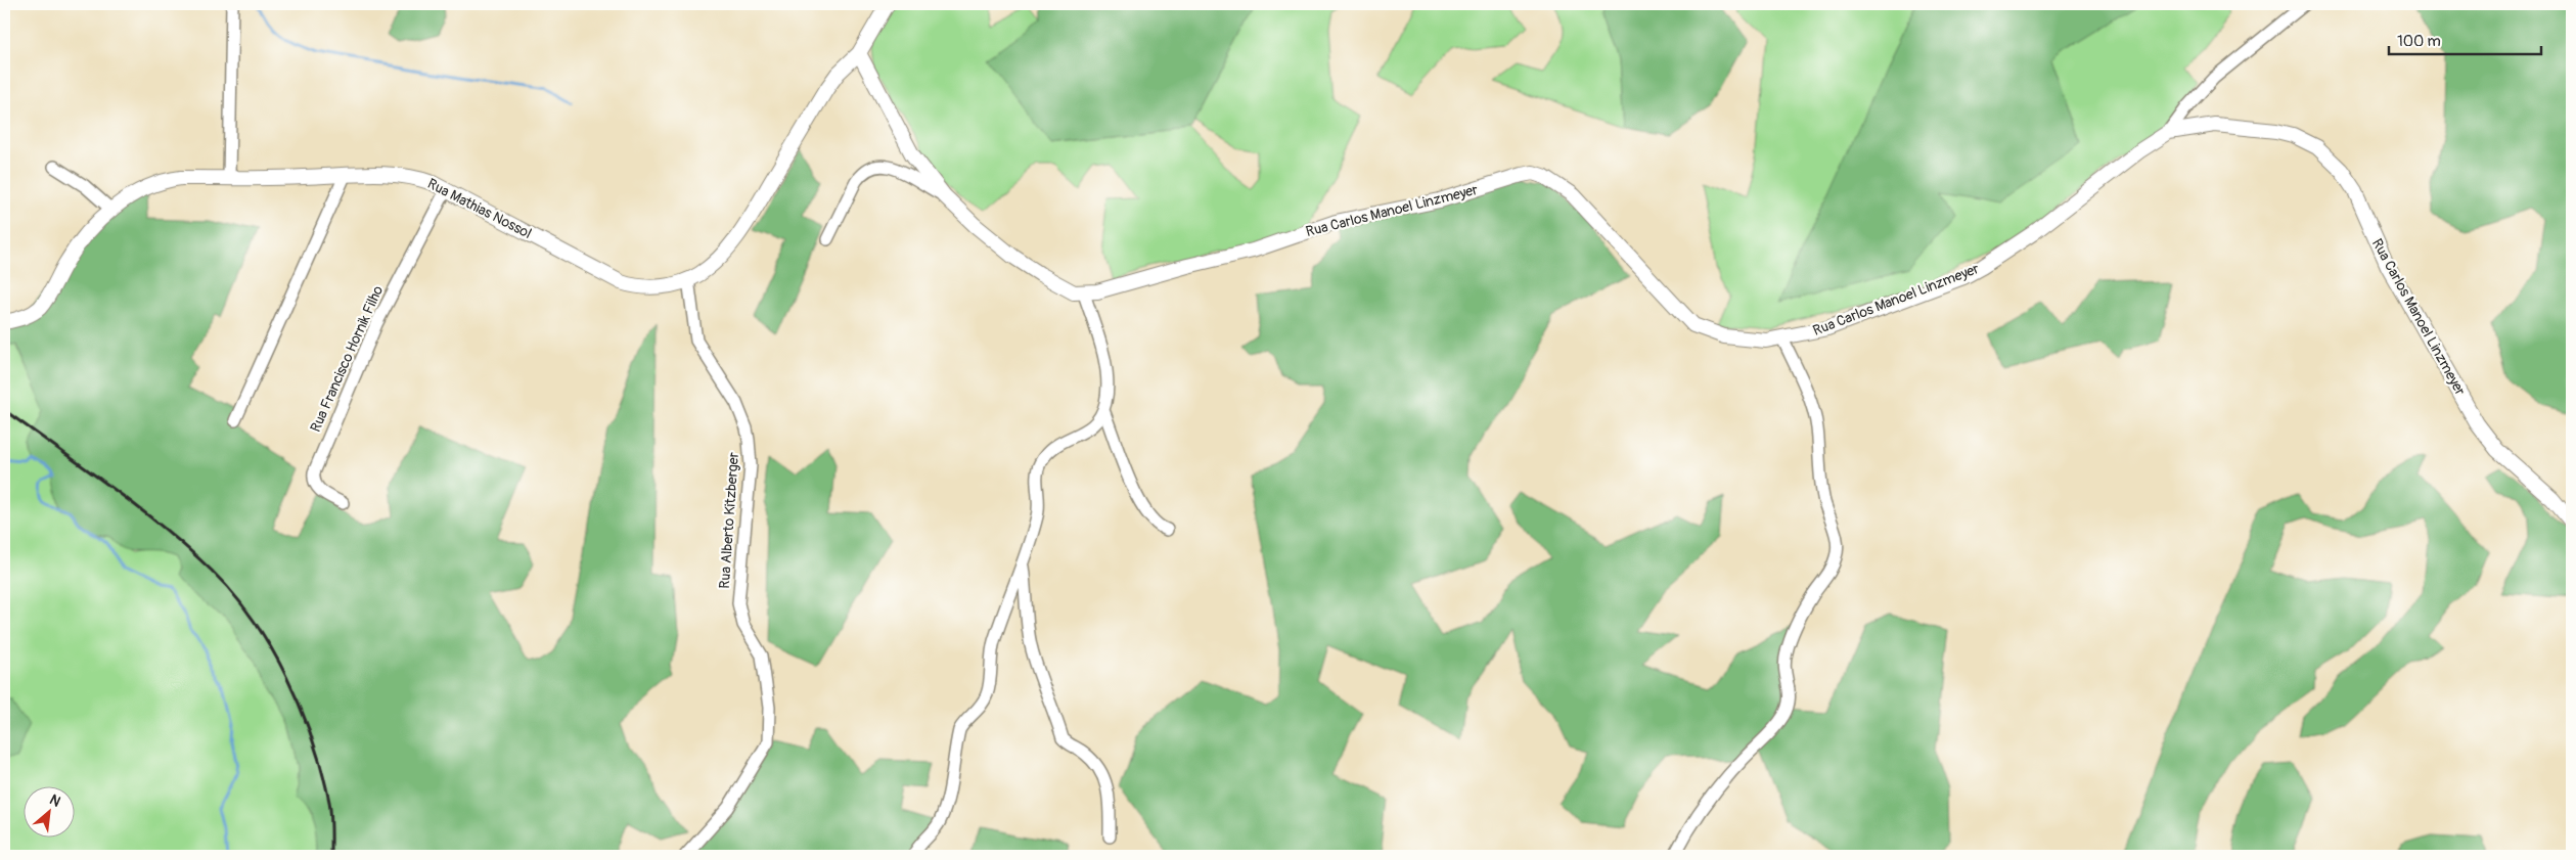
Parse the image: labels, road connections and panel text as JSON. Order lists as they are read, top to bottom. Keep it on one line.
{"streets":{"street":["Rua Mathias Nossol","Rua Carlos Manoel Linzmeyer","Rua Francisco Hornik Filho","Rua Alberto Kitzberger"]},"crossings":[["Rua Mathias Nossol","Rua Francisco Hornik Filho"],["Rua Mathias Nossol","Rua Alberto Kitzberger"]],"scale_bar":"100 m","north":"top right"}
